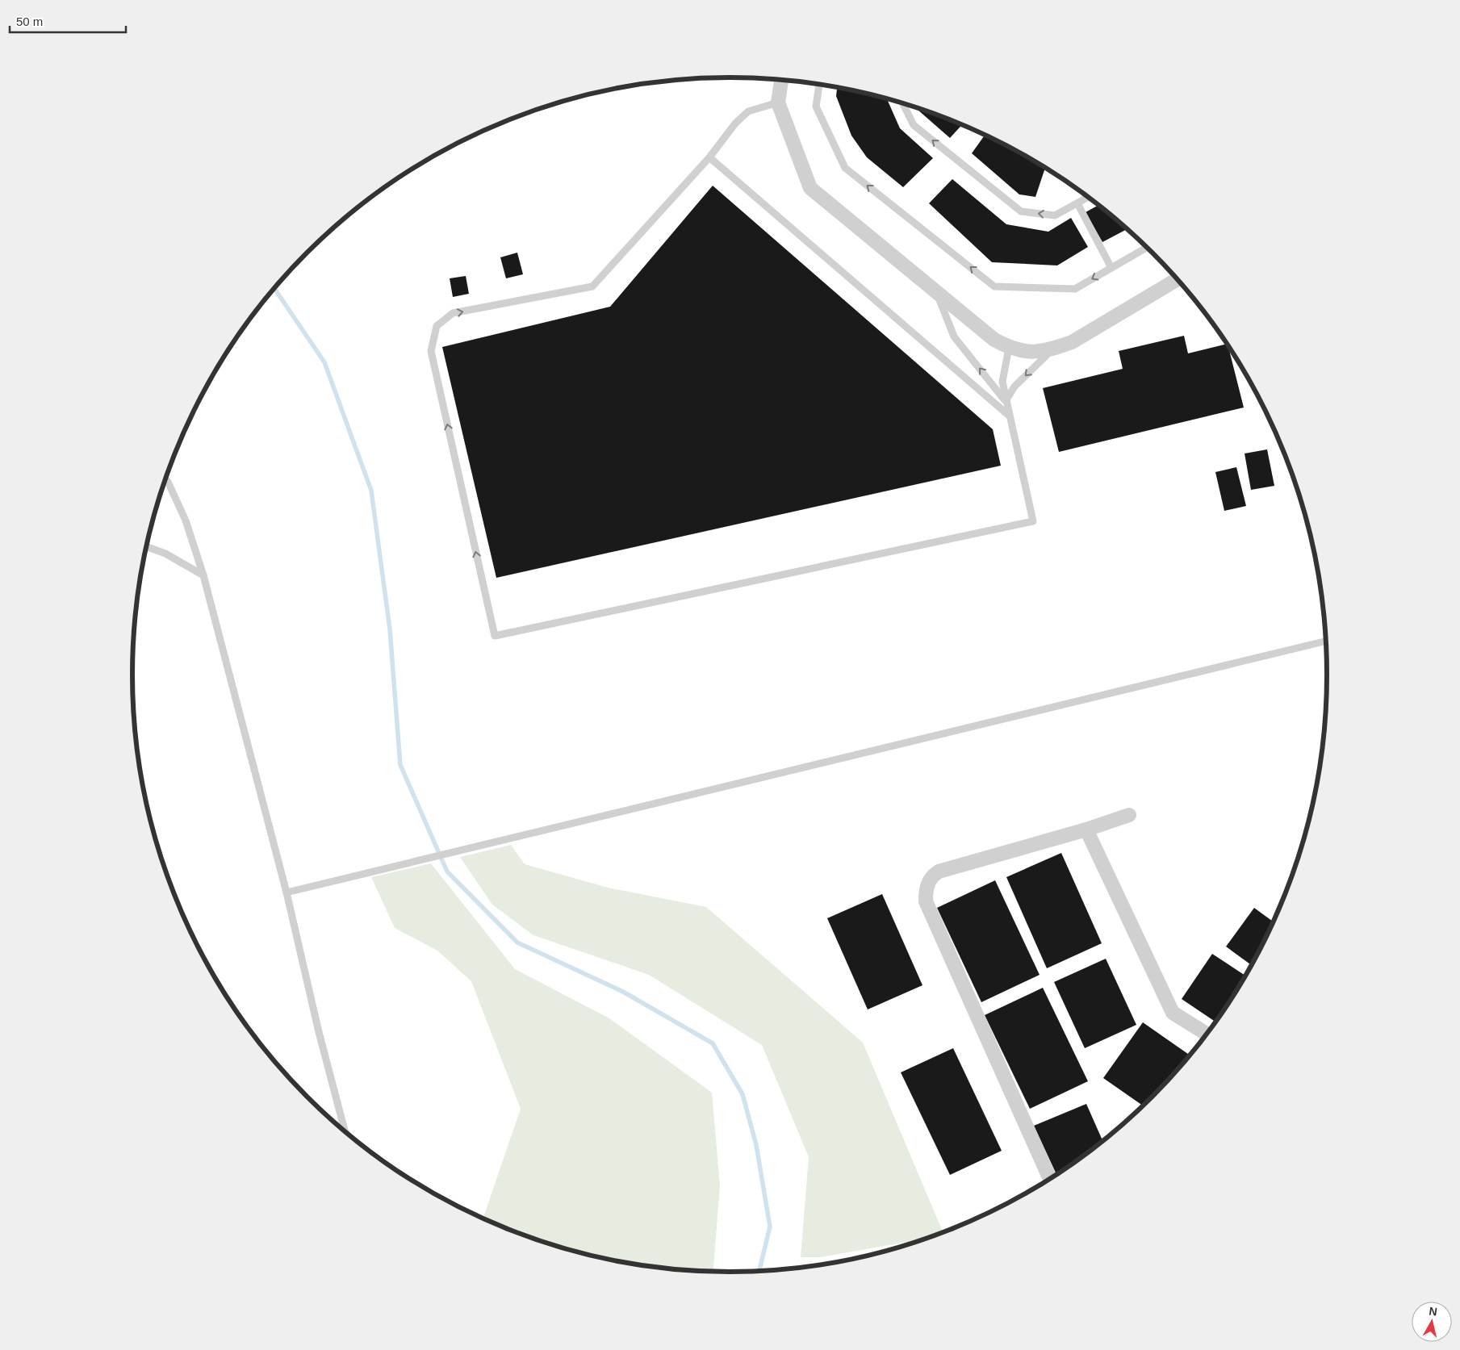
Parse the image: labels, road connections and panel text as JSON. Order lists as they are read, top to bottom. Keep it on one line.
{"scale_bar":"50 m","north":"top"}
